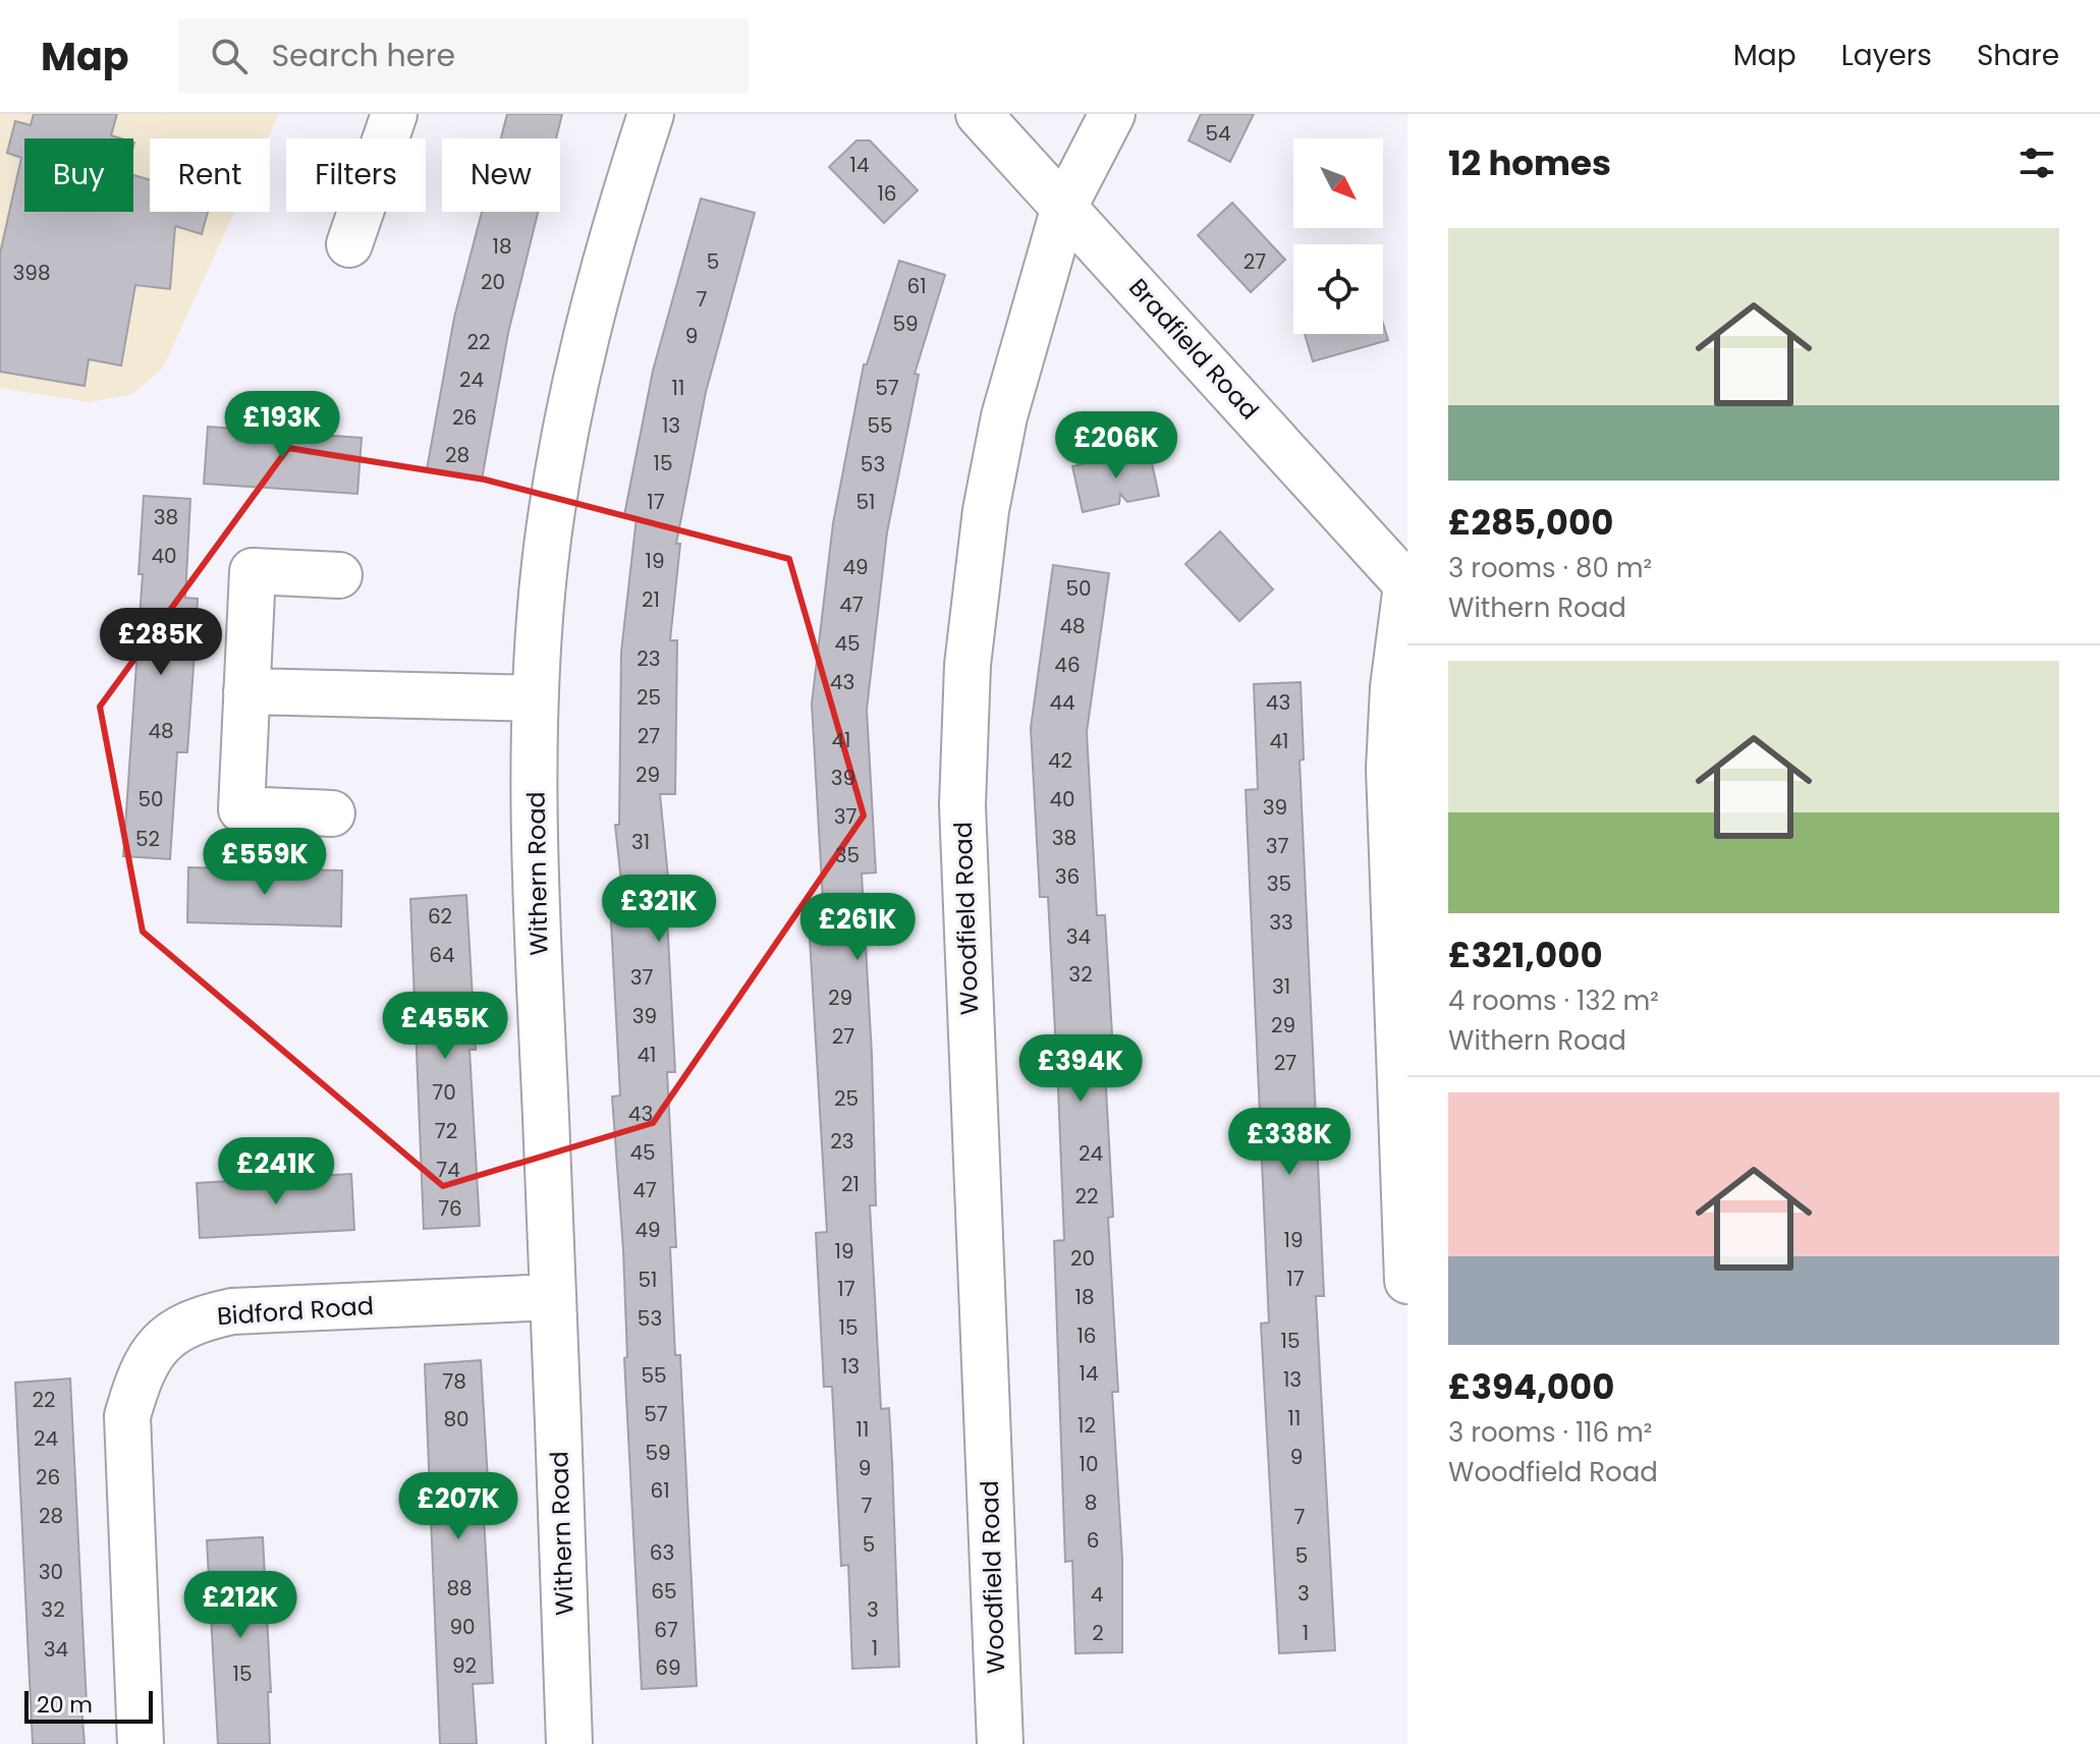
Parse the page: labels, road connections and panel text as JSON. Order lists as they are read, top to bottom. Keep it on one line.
{"streets":{"street":["Bradfield Road","Withern Road","Woodfield Road","Bidford Road"]},"crossings":[["Bradfield Road","Woodfield Road"],["Withern Road","Bidford Road"]],"house_numbers":["54","14","16","18","5","27","398","20","61","7","59","9","22","24","11","57","26","13","55","28","15","53","17","51","38","40","19","49","50","21","47","48","45","23","46","43","25","44","43","48","27","41","41","42","29","39","50","40","39","37","38","52","31","37","35","36","35","62","33","34","64","32","37","31","29","39","29","27","41","27","70","25","43","72","23","45","24","74","21","47","22","76","49","19","19","20","17","51","17","18","53","15","16","15","13","14","55","13","78","22","57","11","80","12","11","24","59","9","10","9","26","61","8","7","28","7","6","5","63","5","30","88","65","3","4","32","3","90","67","2","1","1","34","92","69","15"],"scale_bar":"20 m","north":"bottom right","page":{"header":"Map","search":"Search here","nav":["Map","Layers","Share"],"heading":"12 homes","chip":["Buy","Rent","Filters","New"],"list":[{"name":"£285,000","note":"3 rooms · 80 m² · Withern Road"},{"name":"£321,000","note":"4 rooms · 132 m² · Withern Road"},{"name":"£394,000","note":"3 rooms · 116 m² · Woodfield Road"}],"price":["£193K","£206K","£285K","£559K","£321K","£261K","£455K","£394K","£338K","£241K","£207K","£212K"],"scale":"20 m"}}
